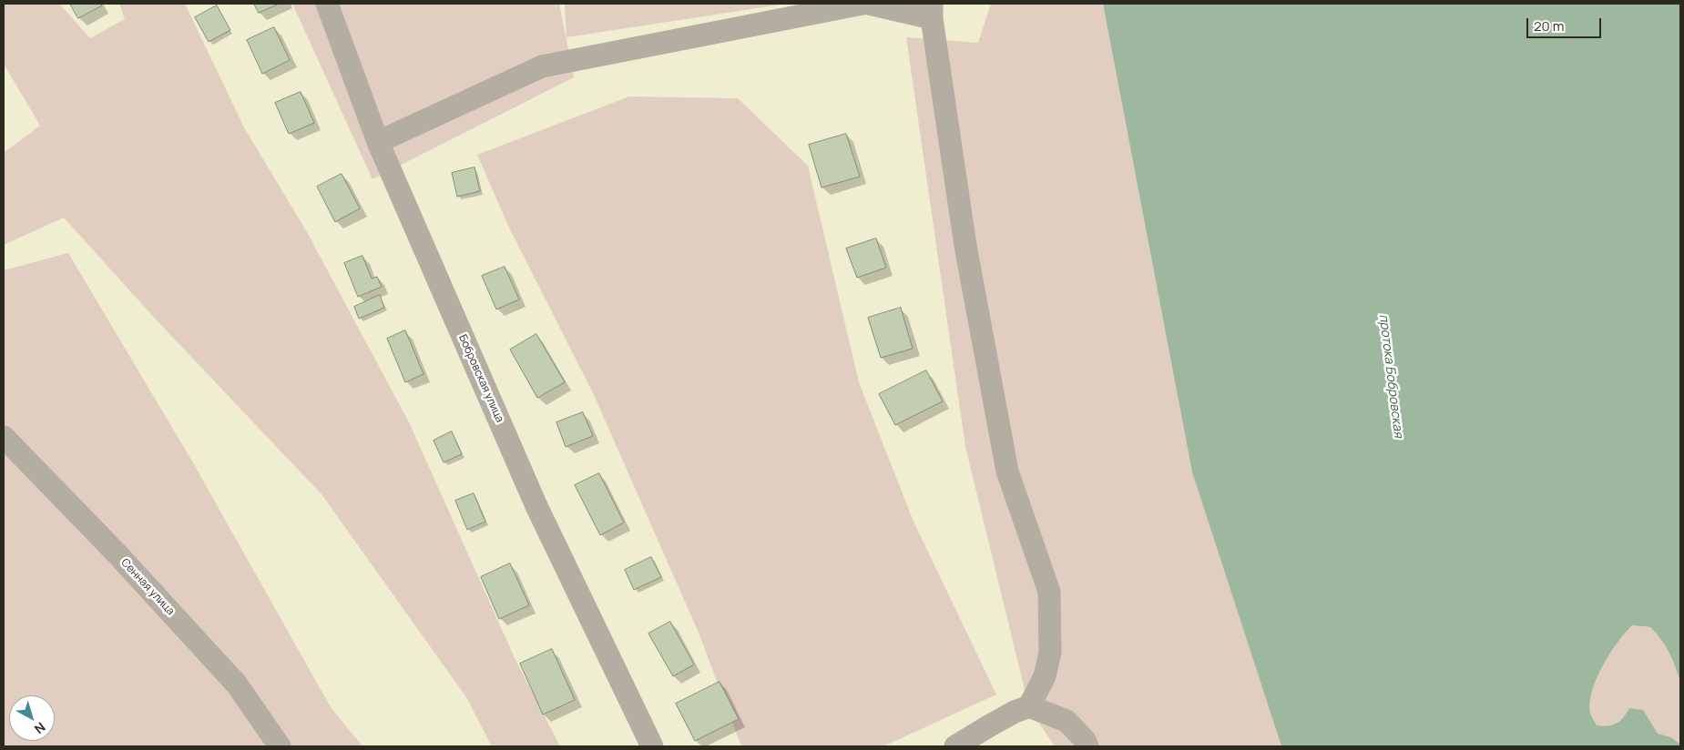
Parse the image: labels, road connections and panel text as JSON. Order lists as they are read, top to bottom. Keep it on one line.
{"streets":{"street":["Бобровская улица","Сенная улица"]},"water":["протока Бобровская"],"scale_bar":"20 m","north":"bottom right"}
